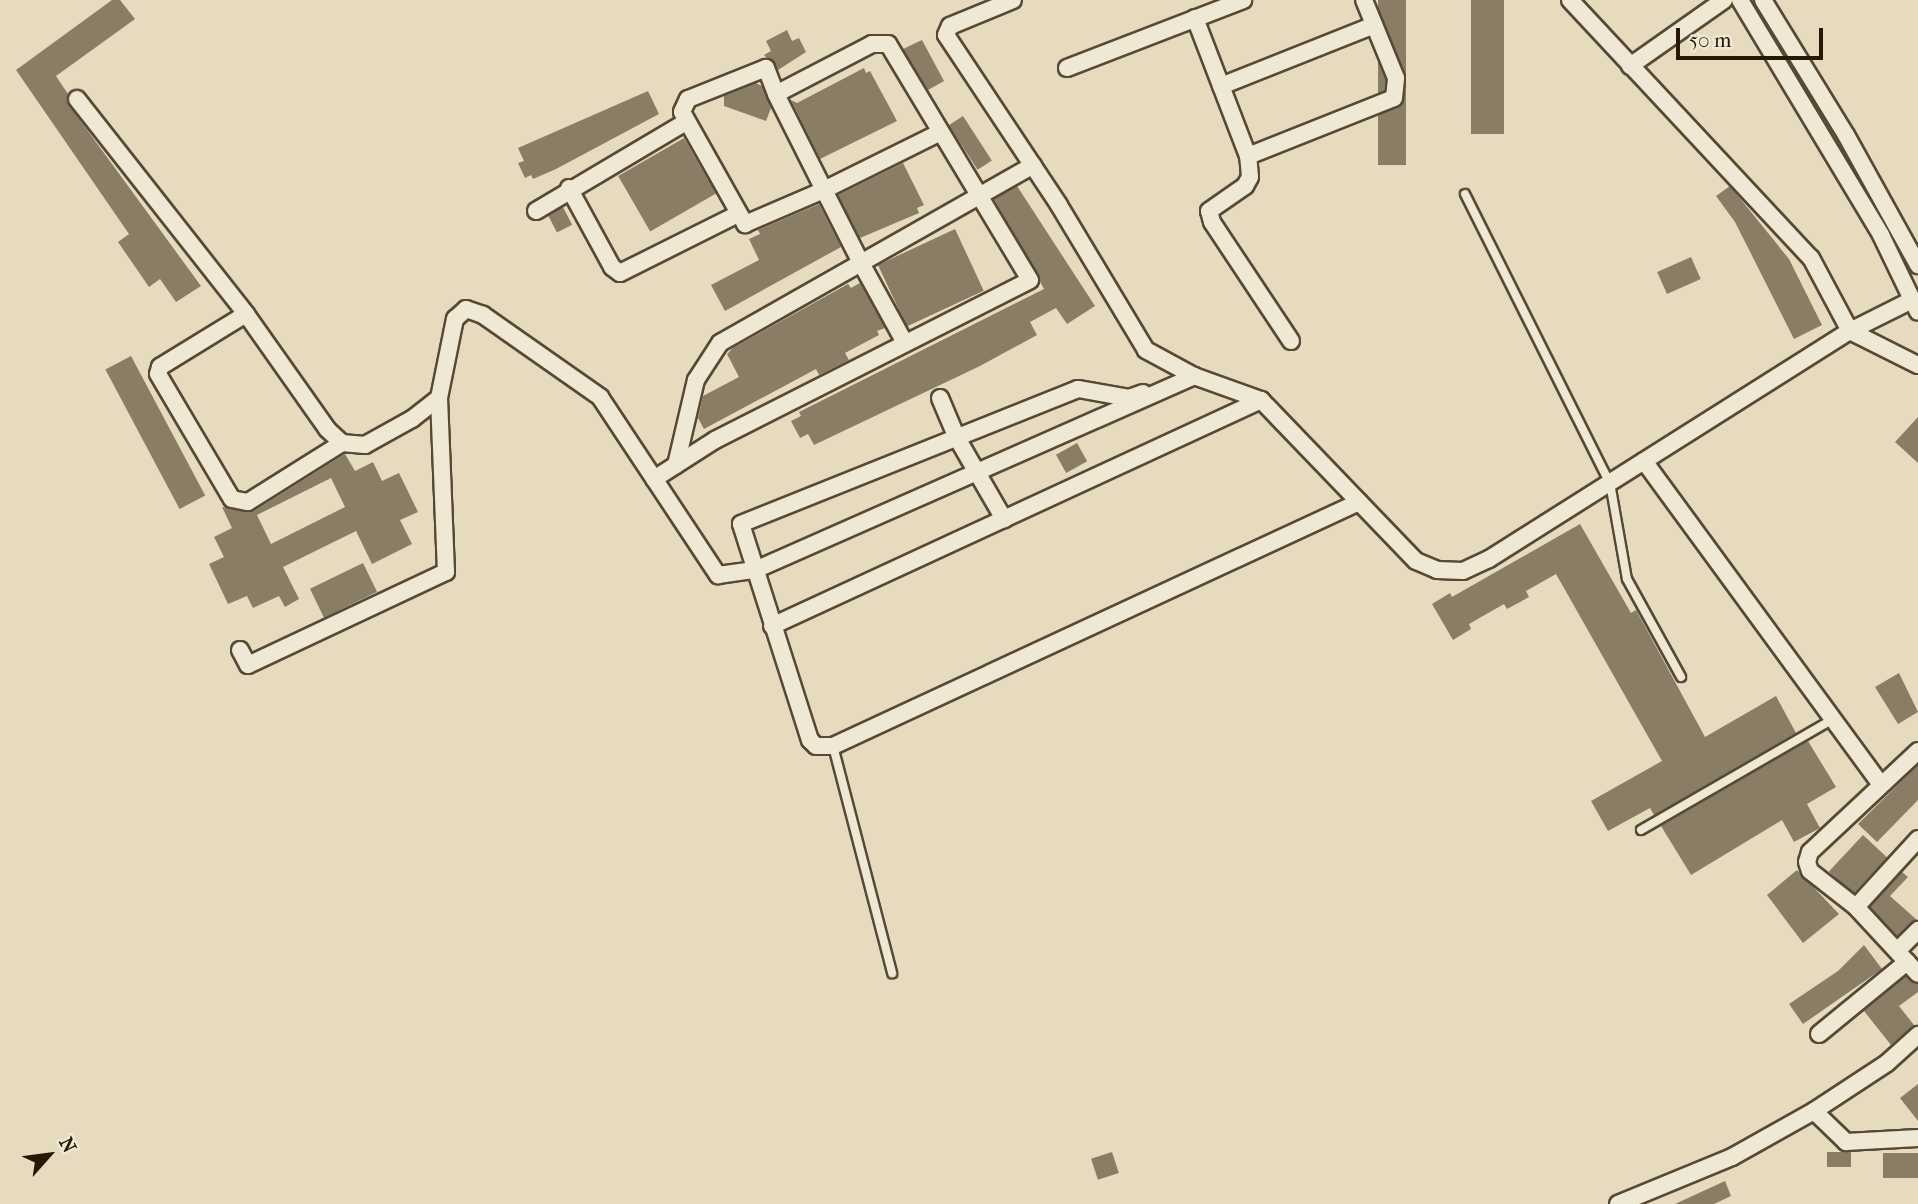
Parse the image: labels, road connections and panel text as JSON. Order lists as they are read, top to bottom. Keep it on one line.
{"scale_bar":"50 m","north":"top right"}
